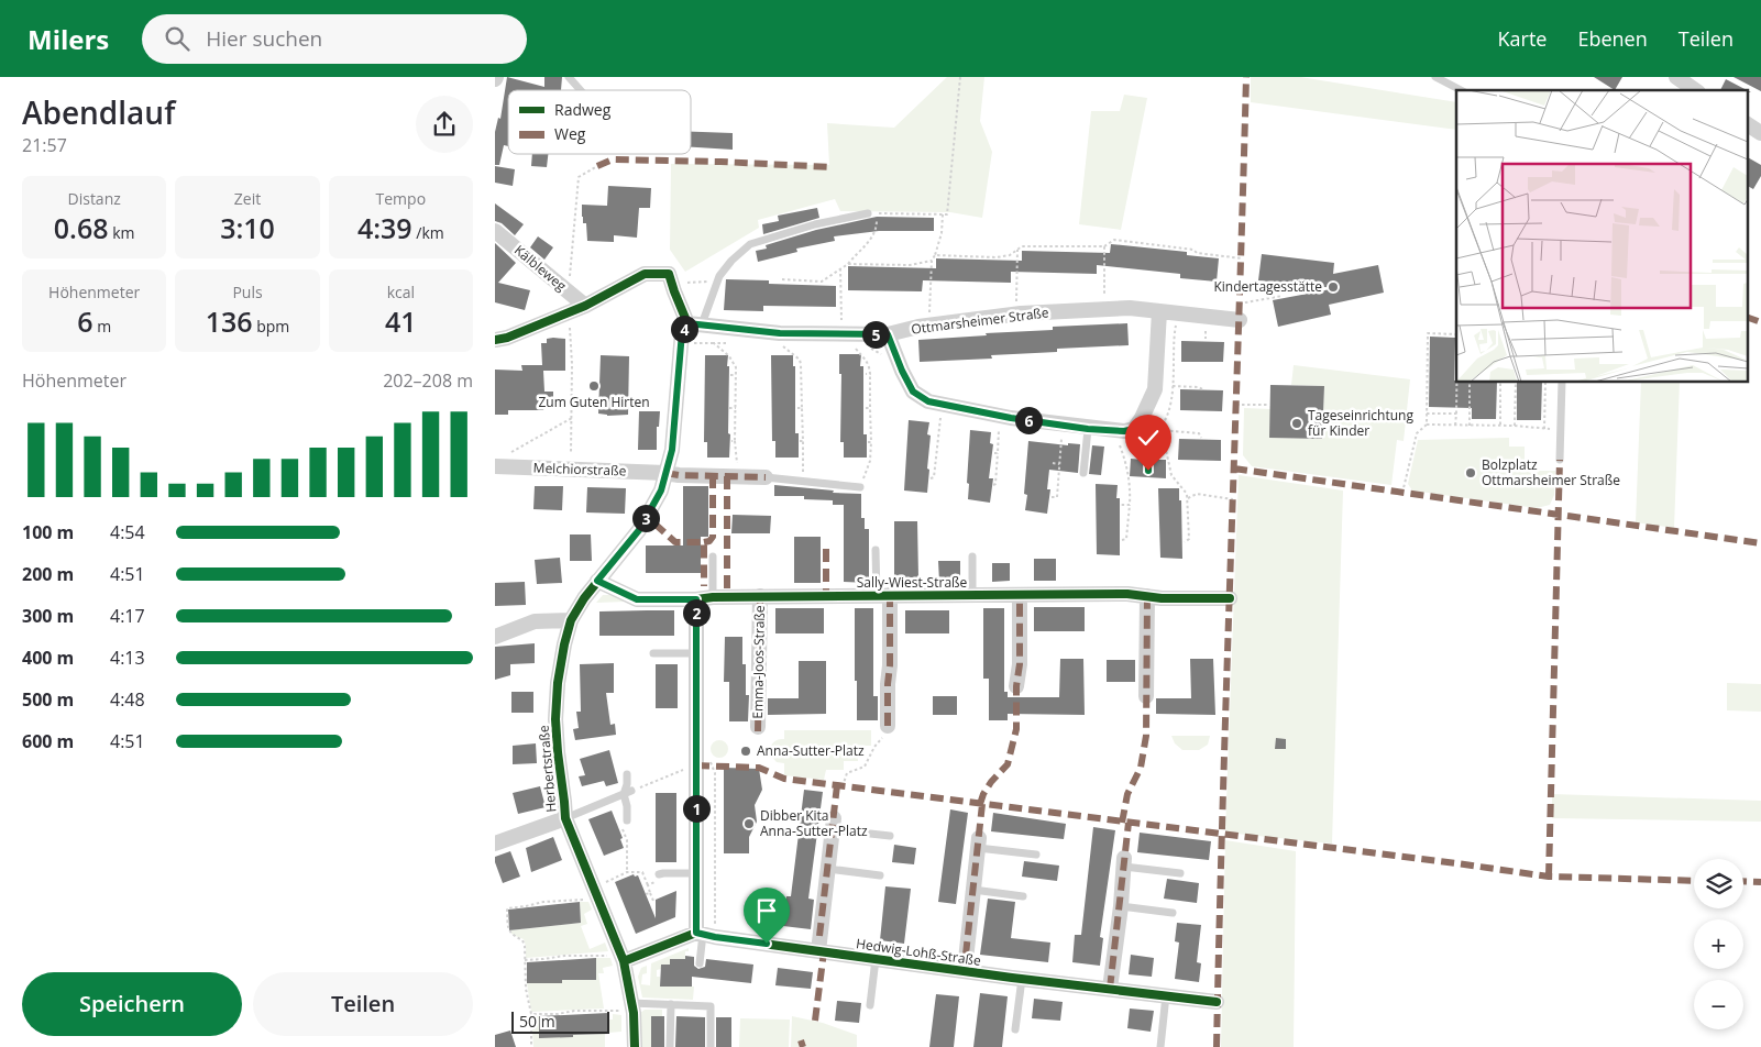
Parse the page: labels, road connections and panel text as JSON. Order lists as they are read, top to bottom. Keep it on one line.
{"streets":{"street":["Kälbleweg","Ottmarsheimer Straße","Melchiorstraße","Sally-Wiest-Straße","Emma-Joos-Straße","Herbertstraße","Hedwig-Lohß-Straße"]},"crossings":[["Ottmarsheimer Straße","Herbertstraße"],["Melchiorstraße","Herbertstraße"],["Sally-Wiest-Straße","Emma-Joos-Straße"],["Sally-Wiest-Straße","Herbertstraße"],["Herbertstraße","Hedwig-Lohß-Straße"]],"places":["Kindertagesstätte","Zum Guten Hirten","Tageseinrichtung für Kinder","Bolzplatz Ottmarsheimer Straße","Anna-Sutter-Platz","Dibber Kita Anna-Sutter-Platz"],"legend":["Radweg","Weg"],"scale_bar":"50 m","page":{"header":"Milers","search":"Hier suchen","nav":["Karte","Ebenen","Teilen"],"heading":["Abendlauf","21:57"],"stats":[["Distanz","0.68 km"],["Zeit","3:10"],["Tempo","4:39 /km"],["Höhenmeter","6 m"],["Puls","136 bpm"],["kcal","41"]],"pins":["4","5","6","3","2","1"],"chart":["Höhenmeter","202–208 m"],"list":[{"name":"100 m","note":"4:54"},{"name":"200 m","note":"4:51"},{"name":"300 m","note":"4:17"},{"name":"400 m","note":"4:13"},{"name":"500 m","note":"4:48"},{"name":"600 m","note":"4:51"}],"map_buttons":["+","−"],"buttons":["Speichern","Teilen"],"scale":"50 m"}}
